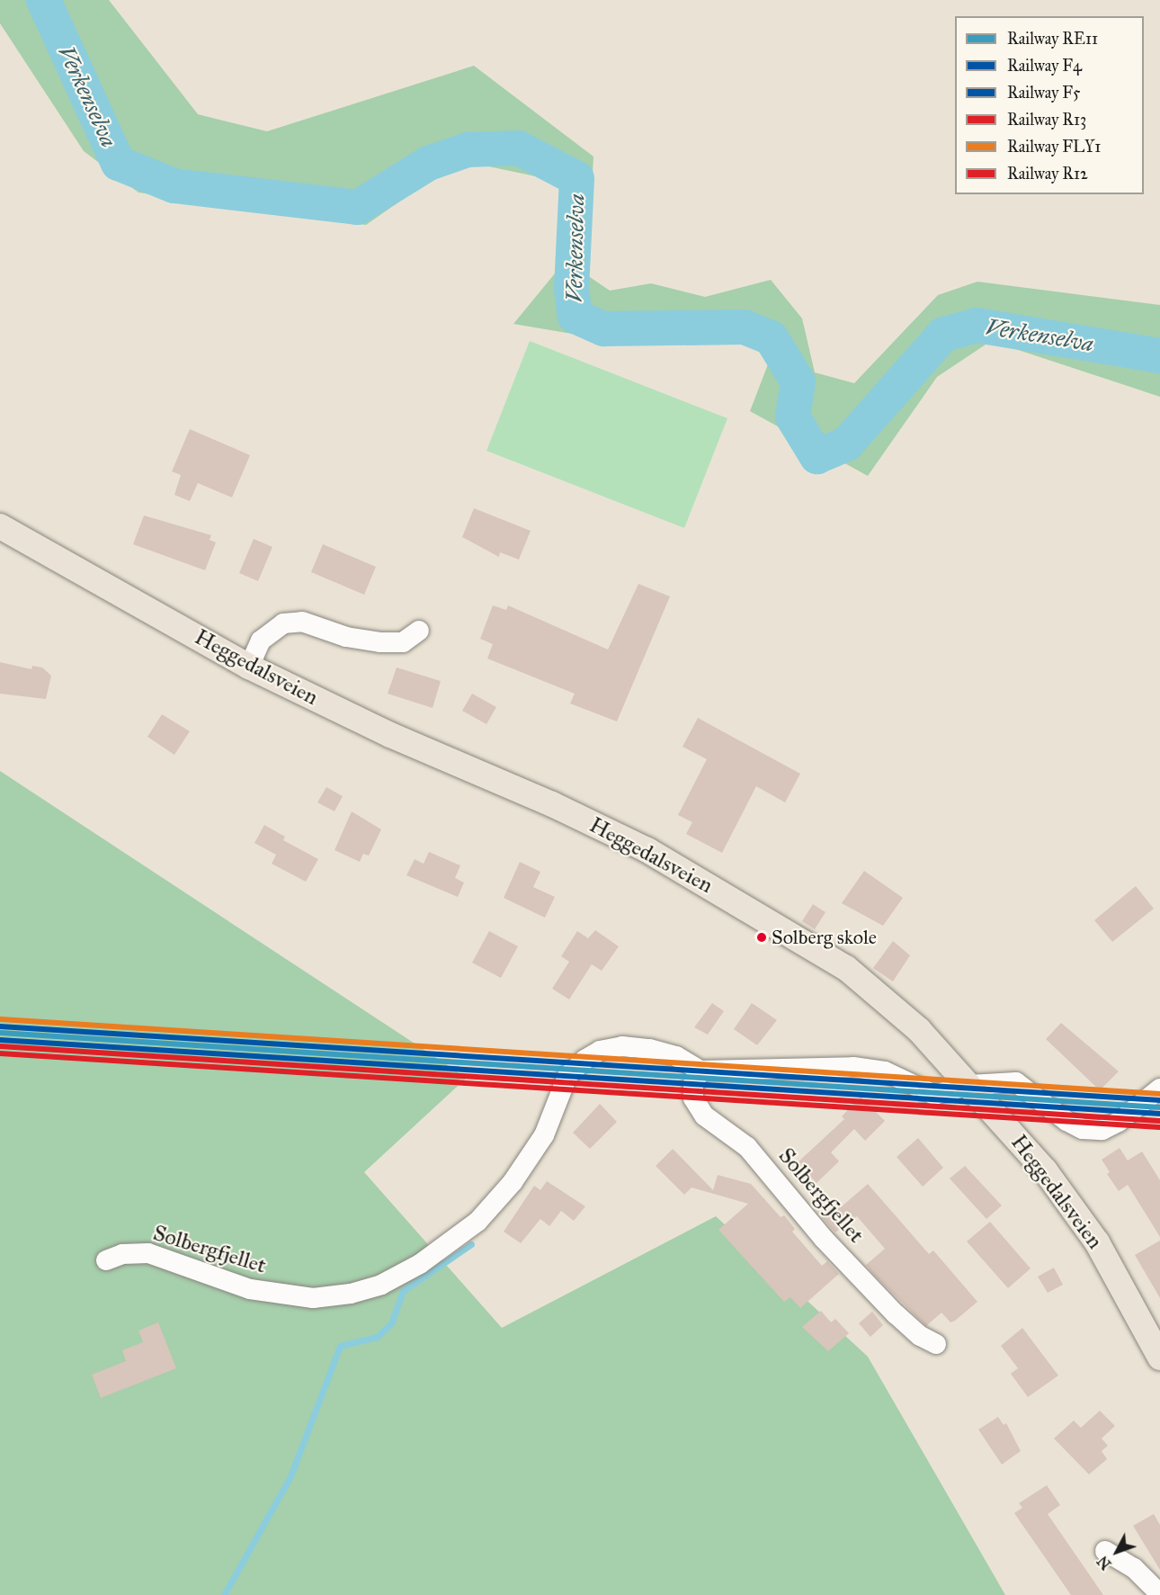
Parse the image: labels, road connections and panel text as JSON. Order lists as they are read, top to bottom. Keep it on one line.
{"streets":{"main road":["Heggedalsveien"],"street":["Solbergfjellet"]},"water":["Verkenselva"],"places":["Solberg skole"],"lines":["rail line FLY1","rail line F5","rail line RE11","rail line F4","rail line R13","rail line R12"],"legend":["Railway RE11","Railway F4","Railway F5","Railway R13","Railway FLY1","Railway R12"],"north":"bottom left"}
